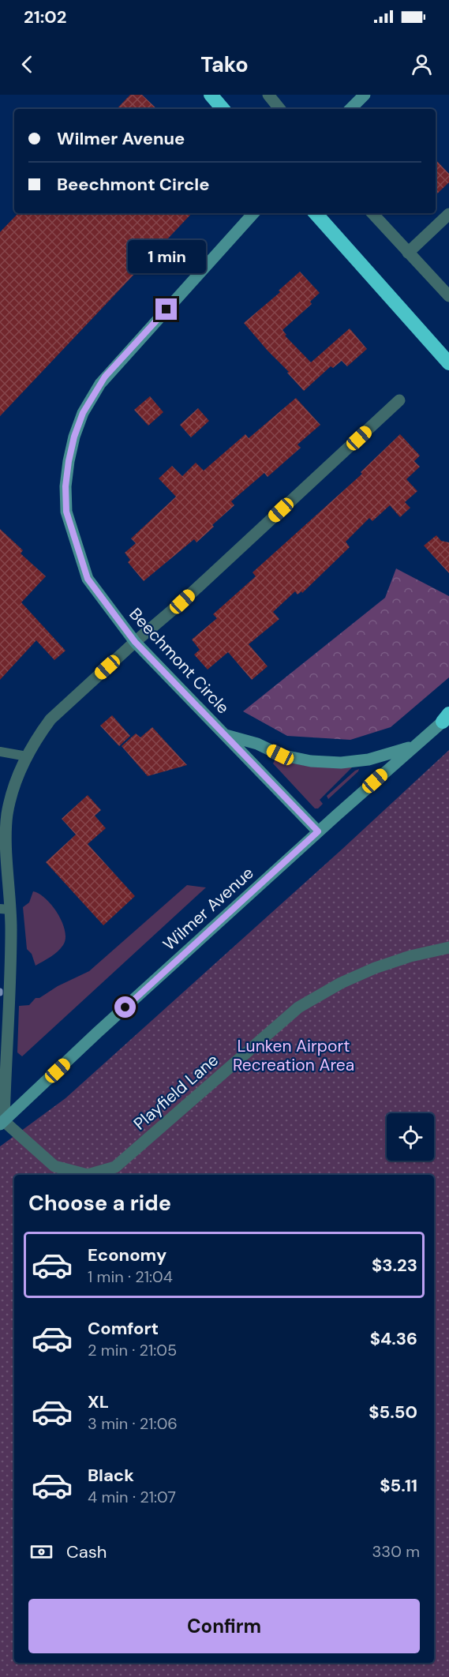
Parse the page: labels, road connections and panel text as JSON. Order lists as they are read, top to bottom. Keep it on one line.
{"streets":{"street":["Beechmont Circle","Wilmer Avenue","Playfield Lane"]},"crossings":[["Beechmont Circle","Wilmer Avenue"],["Wilmer Avenue","Playfield Lane"]],"parks":["Lunken Airport Recreation Area"],"page":{"status":"21:02","header":"Tako","banner":["Wilmer Avenue","Beechmont Circle"],"bubble":"1 min","heading":"Choose a ride","list":[{"name":"Economy","note":"1 min · 21:04","value":"$3.23"},{"name":"Comfort","note":"2 min · 21:05","value":"$4.36"},{"name":"XL","note":"3 min · 21:06","value":"$5.50"},{"name":"Black","note":"4 min · 21:07","value":"$5.11"}],"pay":["Cash","330 m"],"buttons":"Confirm"}}
